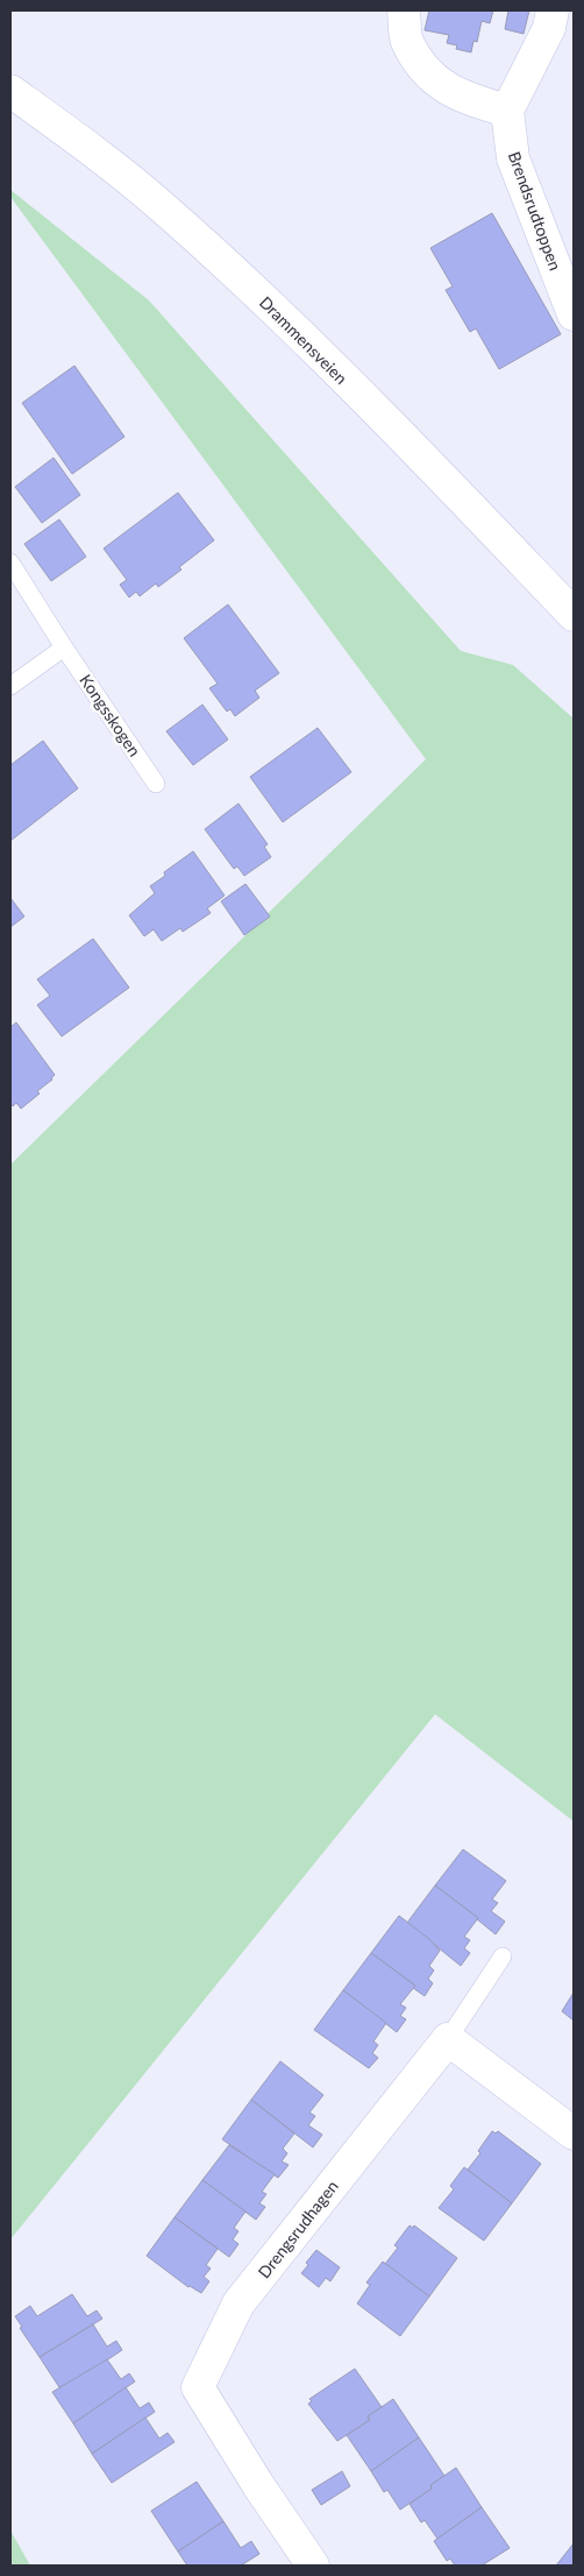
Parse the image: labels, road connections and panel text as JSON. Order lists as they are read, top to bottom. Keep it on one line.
{"streets":{"street":["Brendsrudtoppen","Drammensveien","Drengsrudhagen"],"lane":["Kongsskogen"]}}
